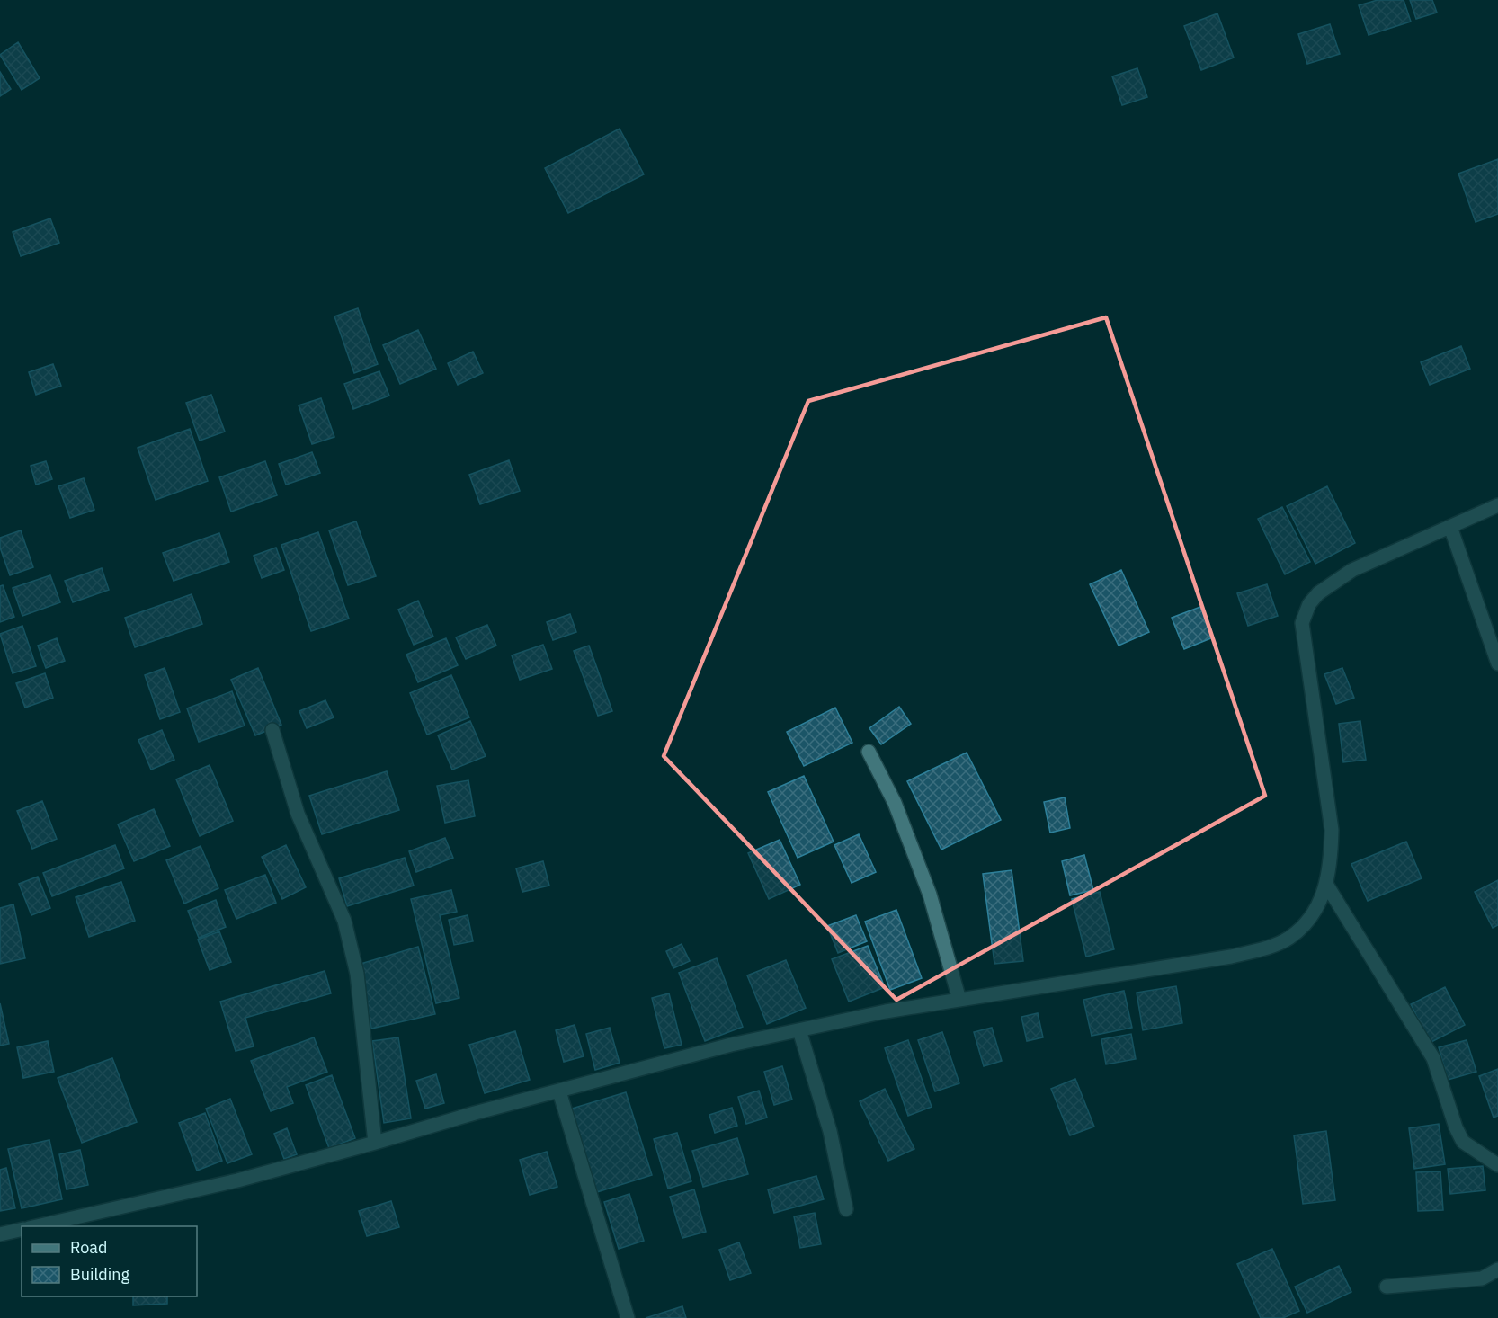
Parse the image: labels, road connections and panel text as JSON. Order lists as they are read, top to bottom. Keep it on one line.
{"legend":["Road","Building"]}
